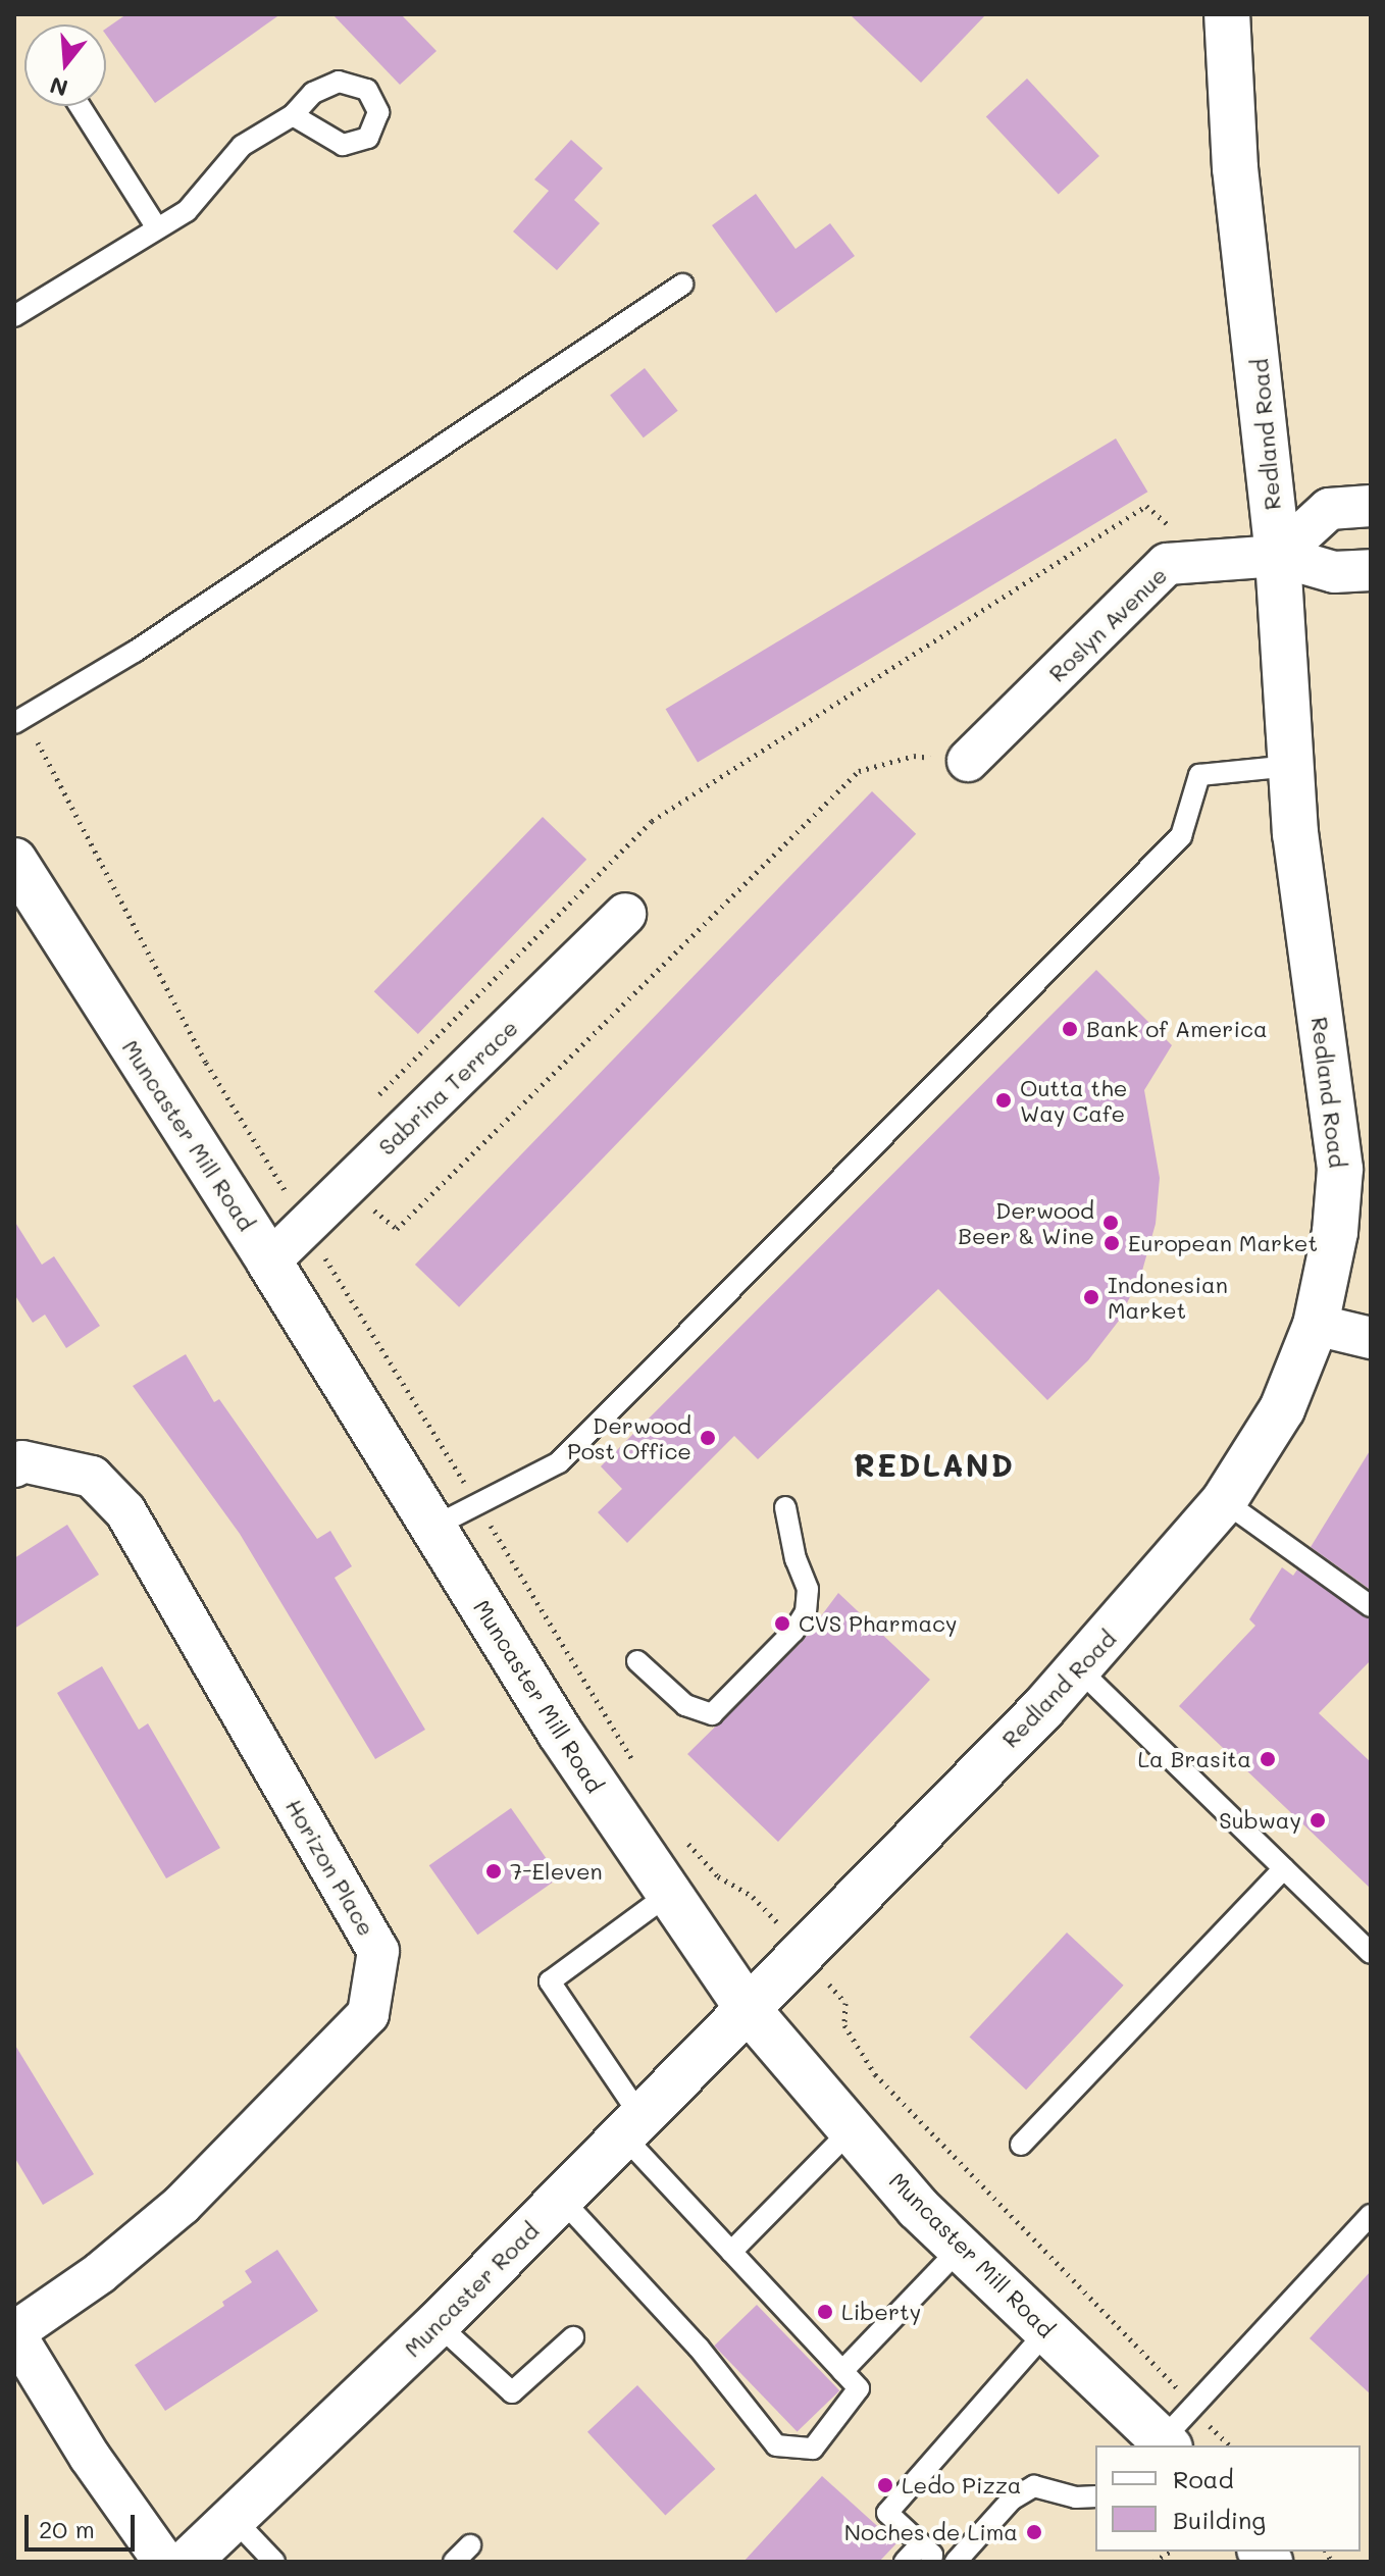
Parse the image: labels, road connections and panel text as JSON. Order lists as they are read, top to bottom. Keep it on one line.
{"streets":{"main road":["Redland Road","Muncaster Mill Road","Muncaster Road"],"street":["Roslyn Avenue","Sabrina Terrace","Horizon Place"]},"crossings":[["Redland Road","Roslyn Avenue"],["Redland Road","Muncaster Mill Road"],["Redland Road","Muncaster Road"],["Sabrina Terrace","Muncaster Mill Road"],["Muncaster Mill Road","Muncaster Road"]],"districts":["REDLAND"],"places":["Bank of America","Outta the Way Cafe","Derwood Beer & Wine","European Market","Indonesian Market","Derwood Post Office","CVS Pharmacy","La Brasita","Subway","7-Eleven","Liberty","Ledo Pizza","Noches de Lima"],"legend":["Road","Building"],"scale_bar":"20 m","north":"bottom"}
